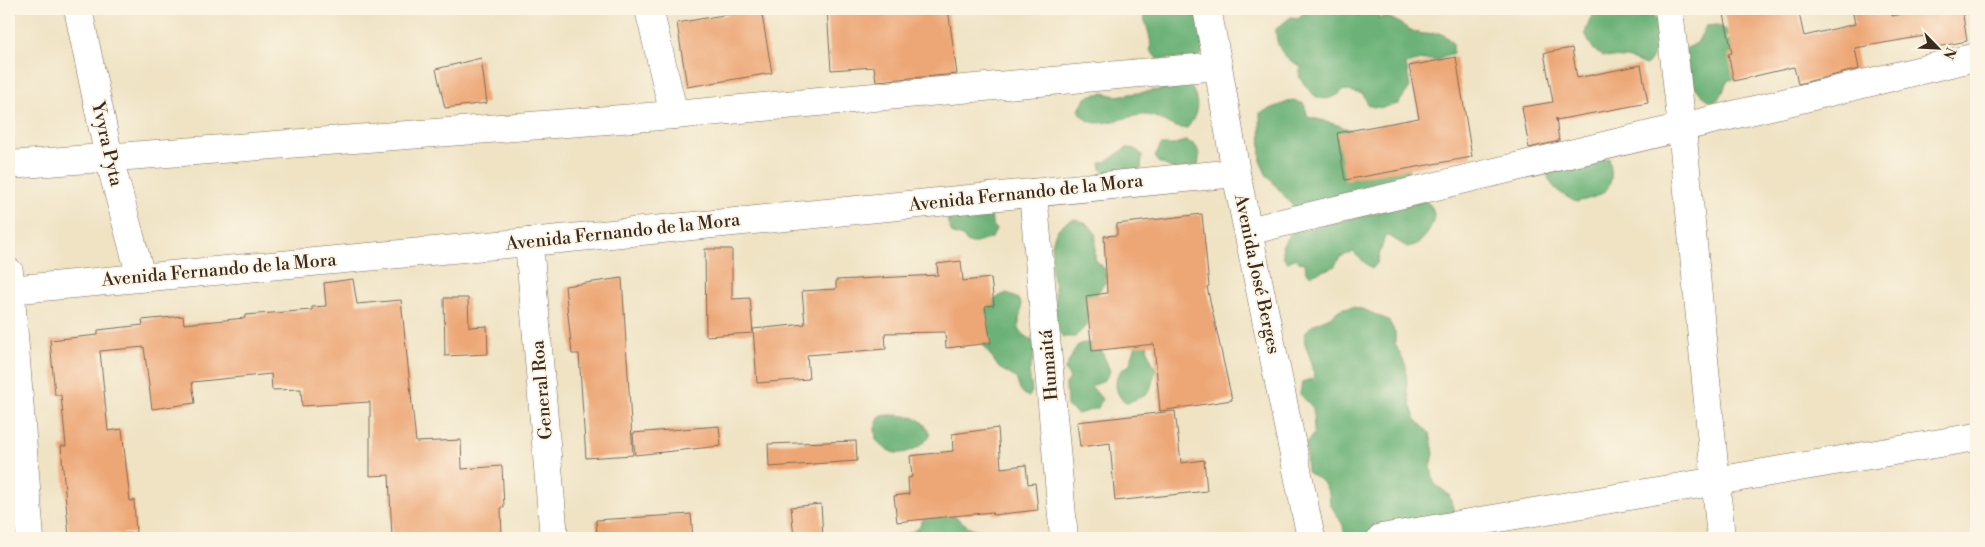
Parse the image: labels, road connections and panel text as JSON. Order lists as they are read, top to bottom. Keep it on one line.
{"streets":{"street":["Yvyra Pyta","Avenida Fernando de la Mora","Avenida José Berges","Humaitá","General Roa"]},"crossings":[["Yvyra Pyta","Avenida Fernando de la Mora"],["Avenida Fernando de la Mora","Avenida José Berges"],["Avenida Fernando de la Mora","Humaitá"],["Avenida Fernando de la Mora","General Roa"]],"north":"bottom right"}
